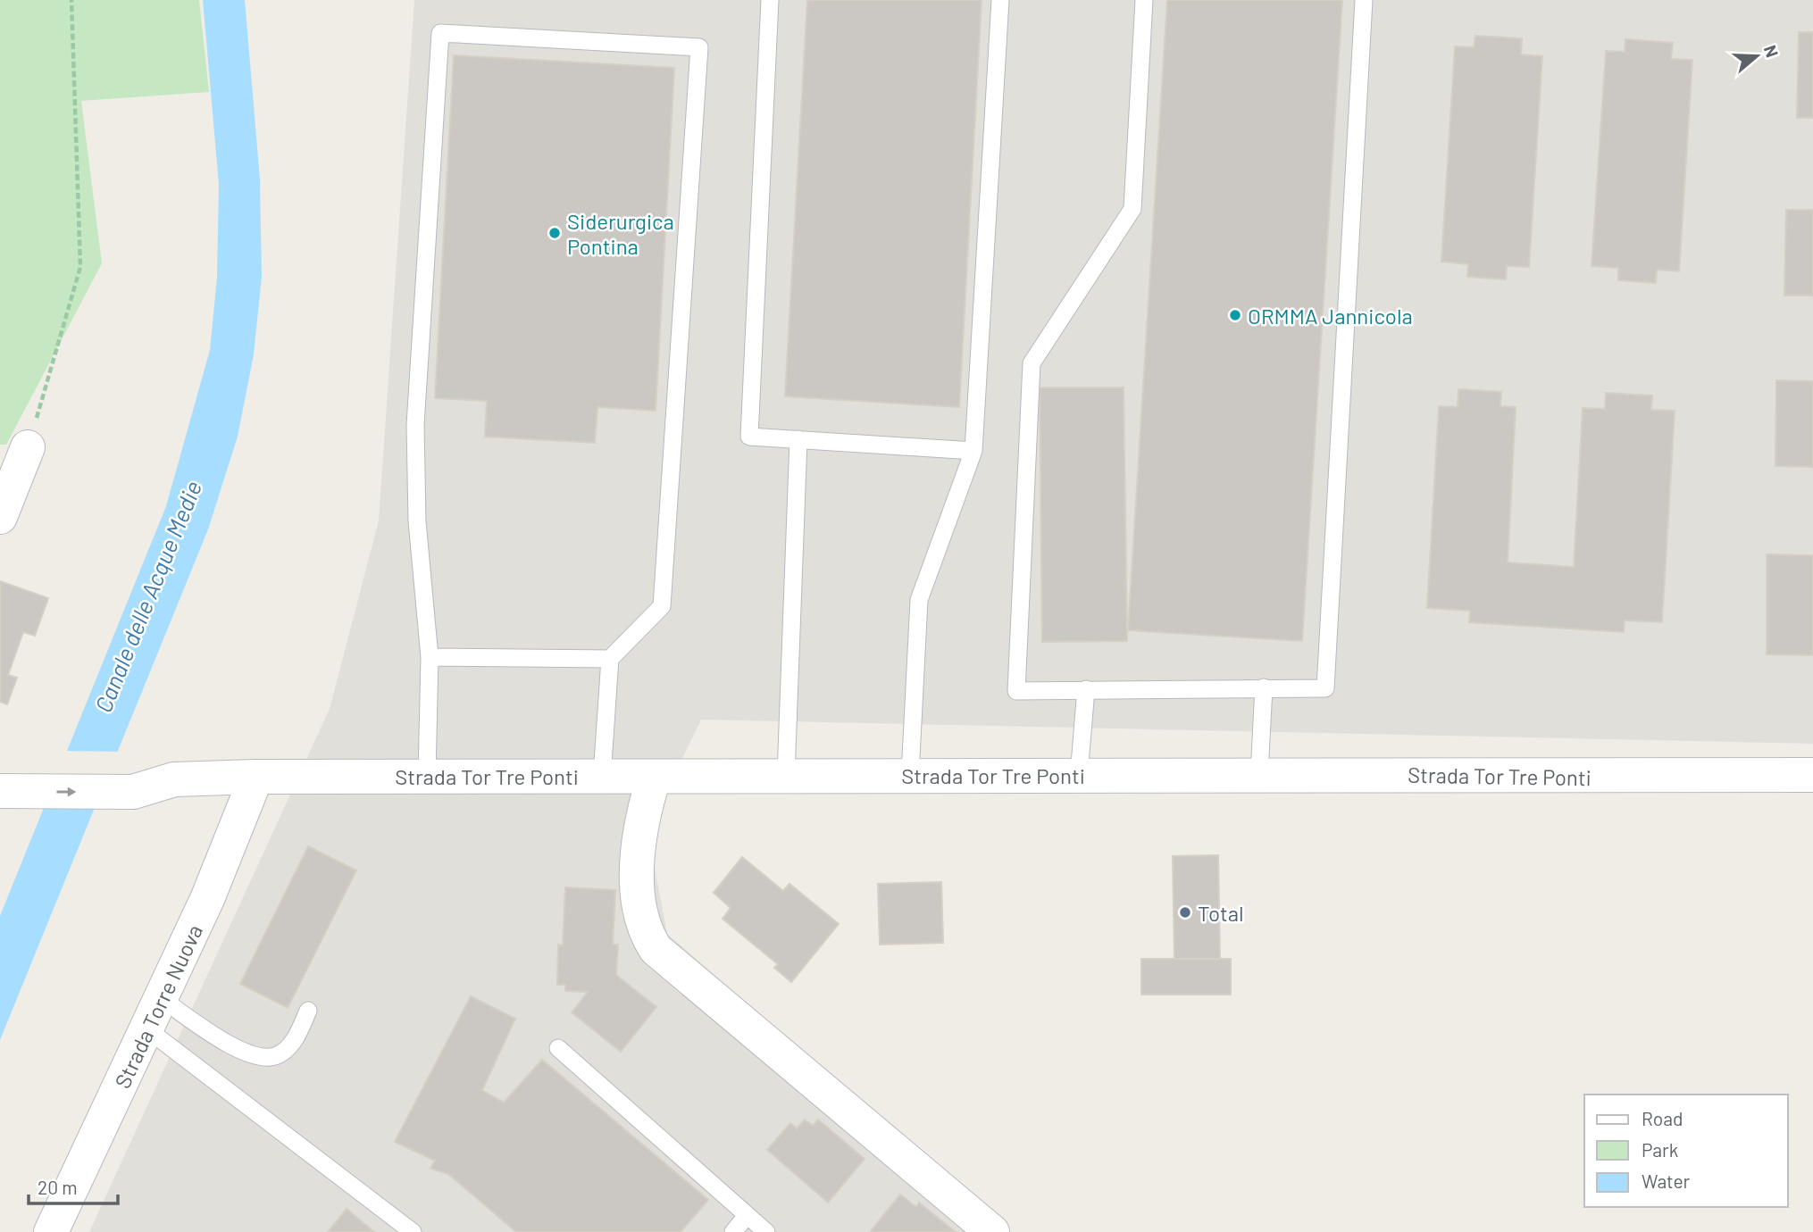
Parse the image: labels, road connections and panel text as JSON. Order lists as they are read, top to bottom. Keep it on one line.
{"streets":{"street":["Strada Tor Tre Ponti","Strada Torre Nuova"]},"crossings":[["Strada Tor Tre Ponti","Strada Torre Nuova"]],"water":["Canale delle Acque Medie"],"places":["Siderurgica Pontina","ORMMA Jannicola","Total"],"legend":["Road","Park","Water"],"scale_bar":"20 m","north":"right"}
